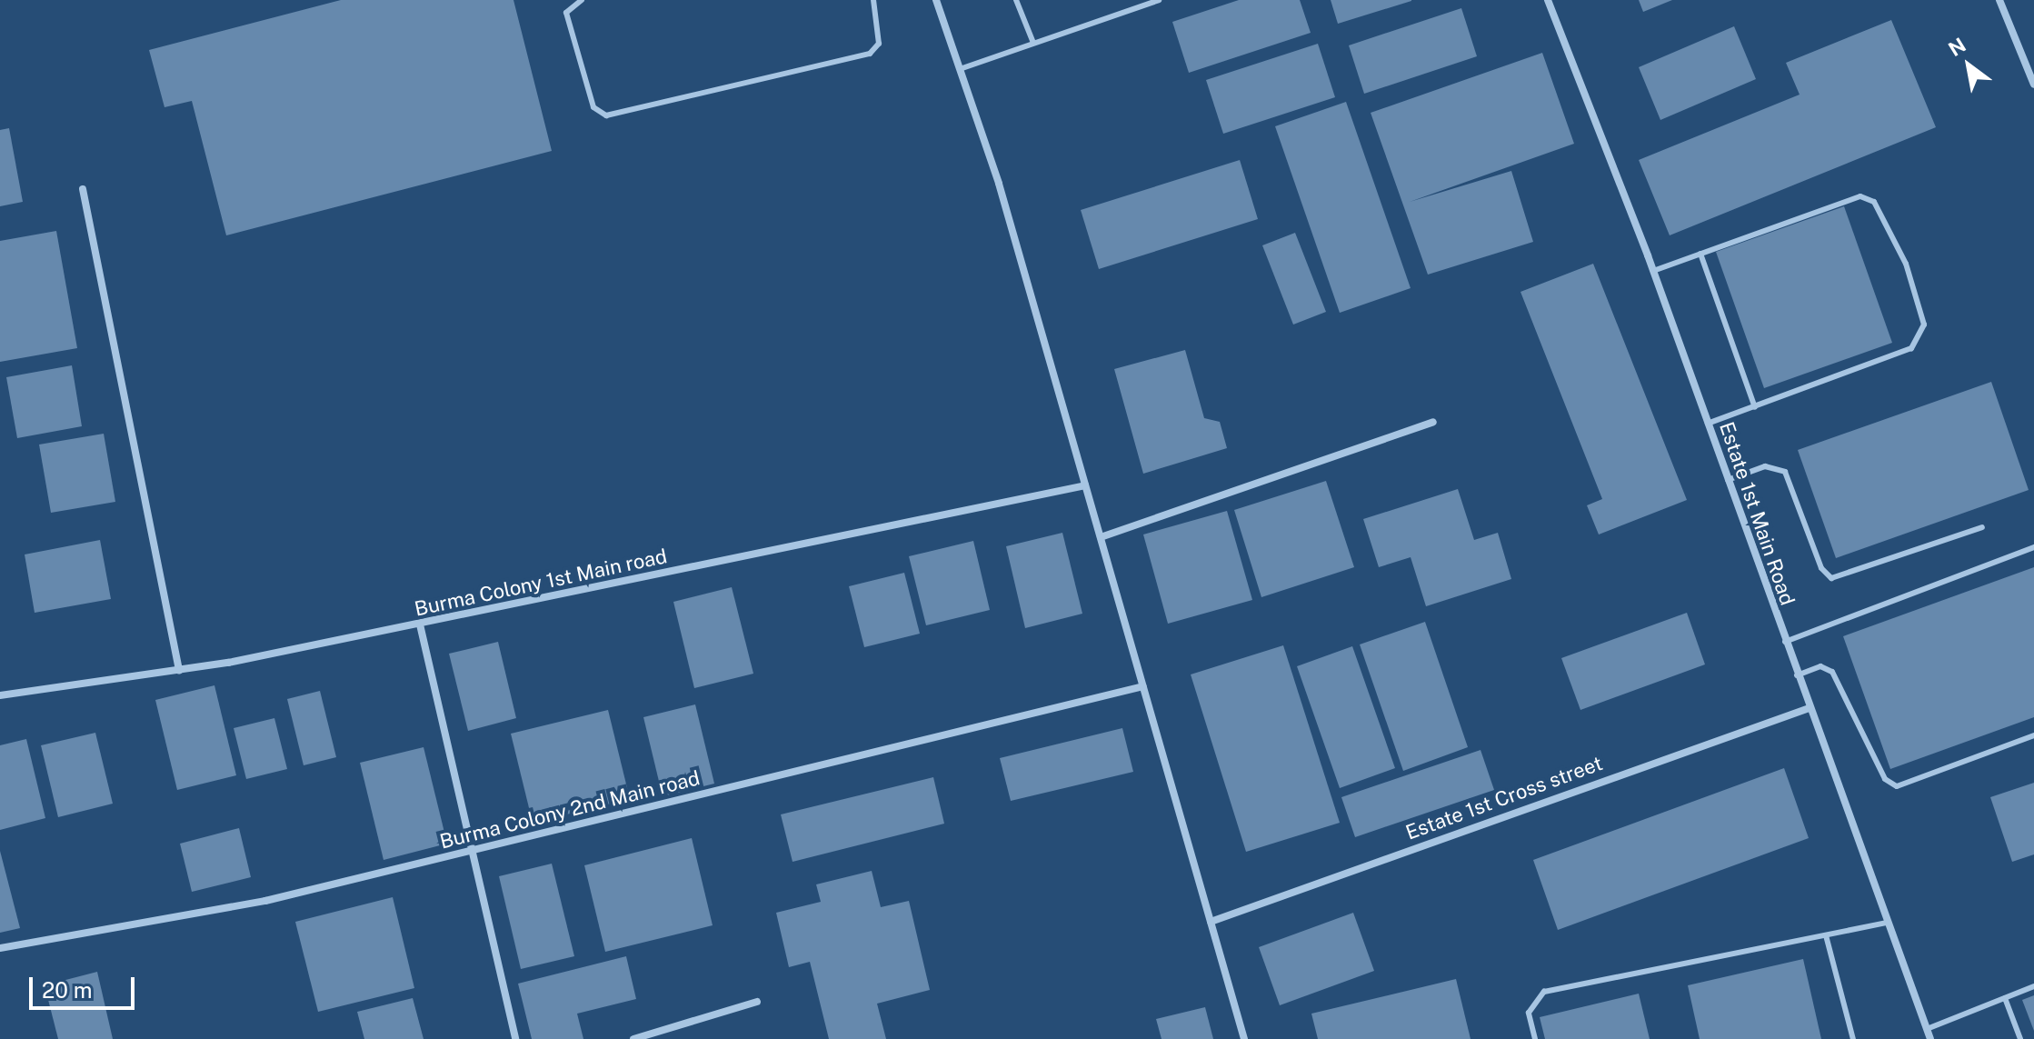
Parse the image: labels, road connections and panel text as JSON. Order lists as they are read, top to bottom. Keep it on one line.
{"streets":{"street":["Estate 1st Main Road","Burma Colony 1st Main road","Estate 1st Cross street","Burma Colony 2nd Main road"]},"crossings":[["Estate 1st Main Road","Estate 1st Cross street"]],"scale_bar":"20 m","north":"top left"}
